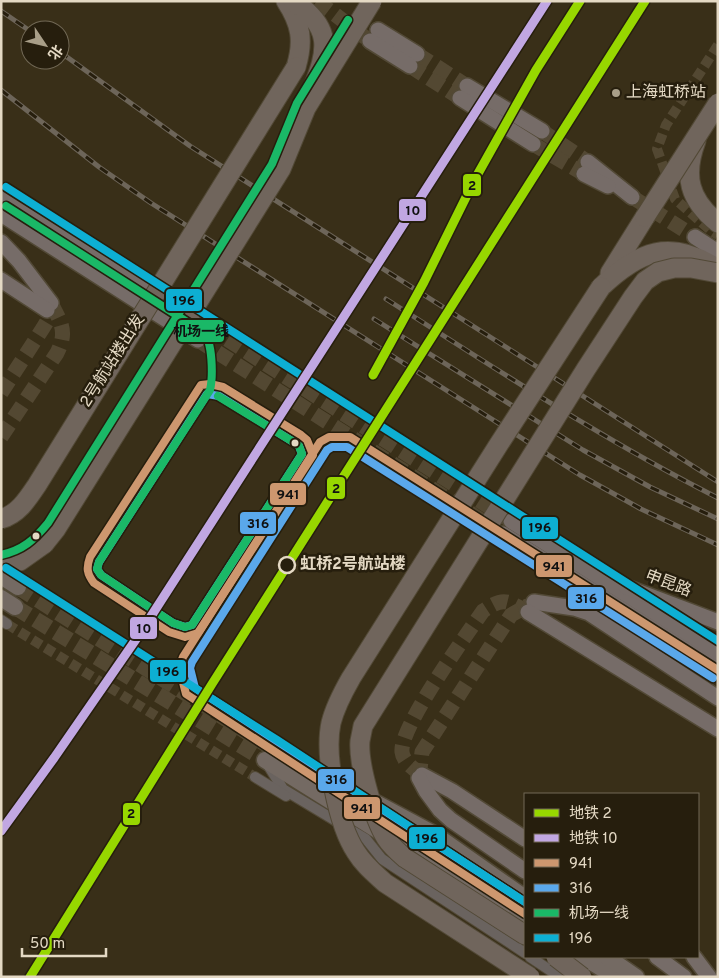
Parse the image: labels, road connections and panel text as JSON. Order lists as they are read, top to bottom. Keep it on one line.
{"streets":{"highway":["2号航站楼出发"],"main road":["申昆路"]},"places":["上海虹桥站","虹桥2号航站楼"],"lines":["metro line 2","metro line 10","transit line 机场一线","transit line 196","transit line 941","transit line 316"],"legend":["地铁 2","地铁 10","941","316","机场一线","196"],"scale_bar":"50 m","north":"bottom right"}
